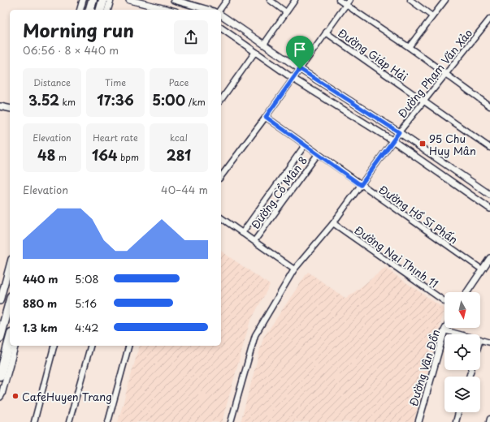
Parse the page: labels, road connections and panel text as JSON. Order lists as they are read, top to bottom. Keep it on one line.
{"streets":{"street":["Đường Giáp Hải","Đường Phạm Văn Xảo","Đường Cổ Mân 8","Đường Hồ Sĩ Phấn","Đường Nại Thịnh 11","Đường Vân Đồn"]},"crossings":[["Đường Giáp Hải","Đường Phạm Văn Xảo"],["Đường Phạm Văn Xảo","Đường Hồ Sĩ Phấn"],["Đường Phạm Văn Xảo","Đường Nại Thịnh 11"],["Đường Cổ Mân 8","Đường Hồ Sĩ Phấn"]],"places":{"transit":["95 Chu Huy Mân"],"other":["CafeHuyen Trang"]},"north":"bottom","page":{"heading":["Morning run","06:56 · 8 × 440 m"],"stats":[["Distance","3.52 km"],["Time","17:36"],["Pace","5:00 /km"],["Elevation","48 m"],["Heart rate","164 bpm"],["kcal","281"]],"chart":["Elevation","40–44 m"],"list":[{"name":"440 m","note":"5:08"},{"name":"880 m","note":"5:16"},{"name":"1.3 km","note":"4:42"}]}}
